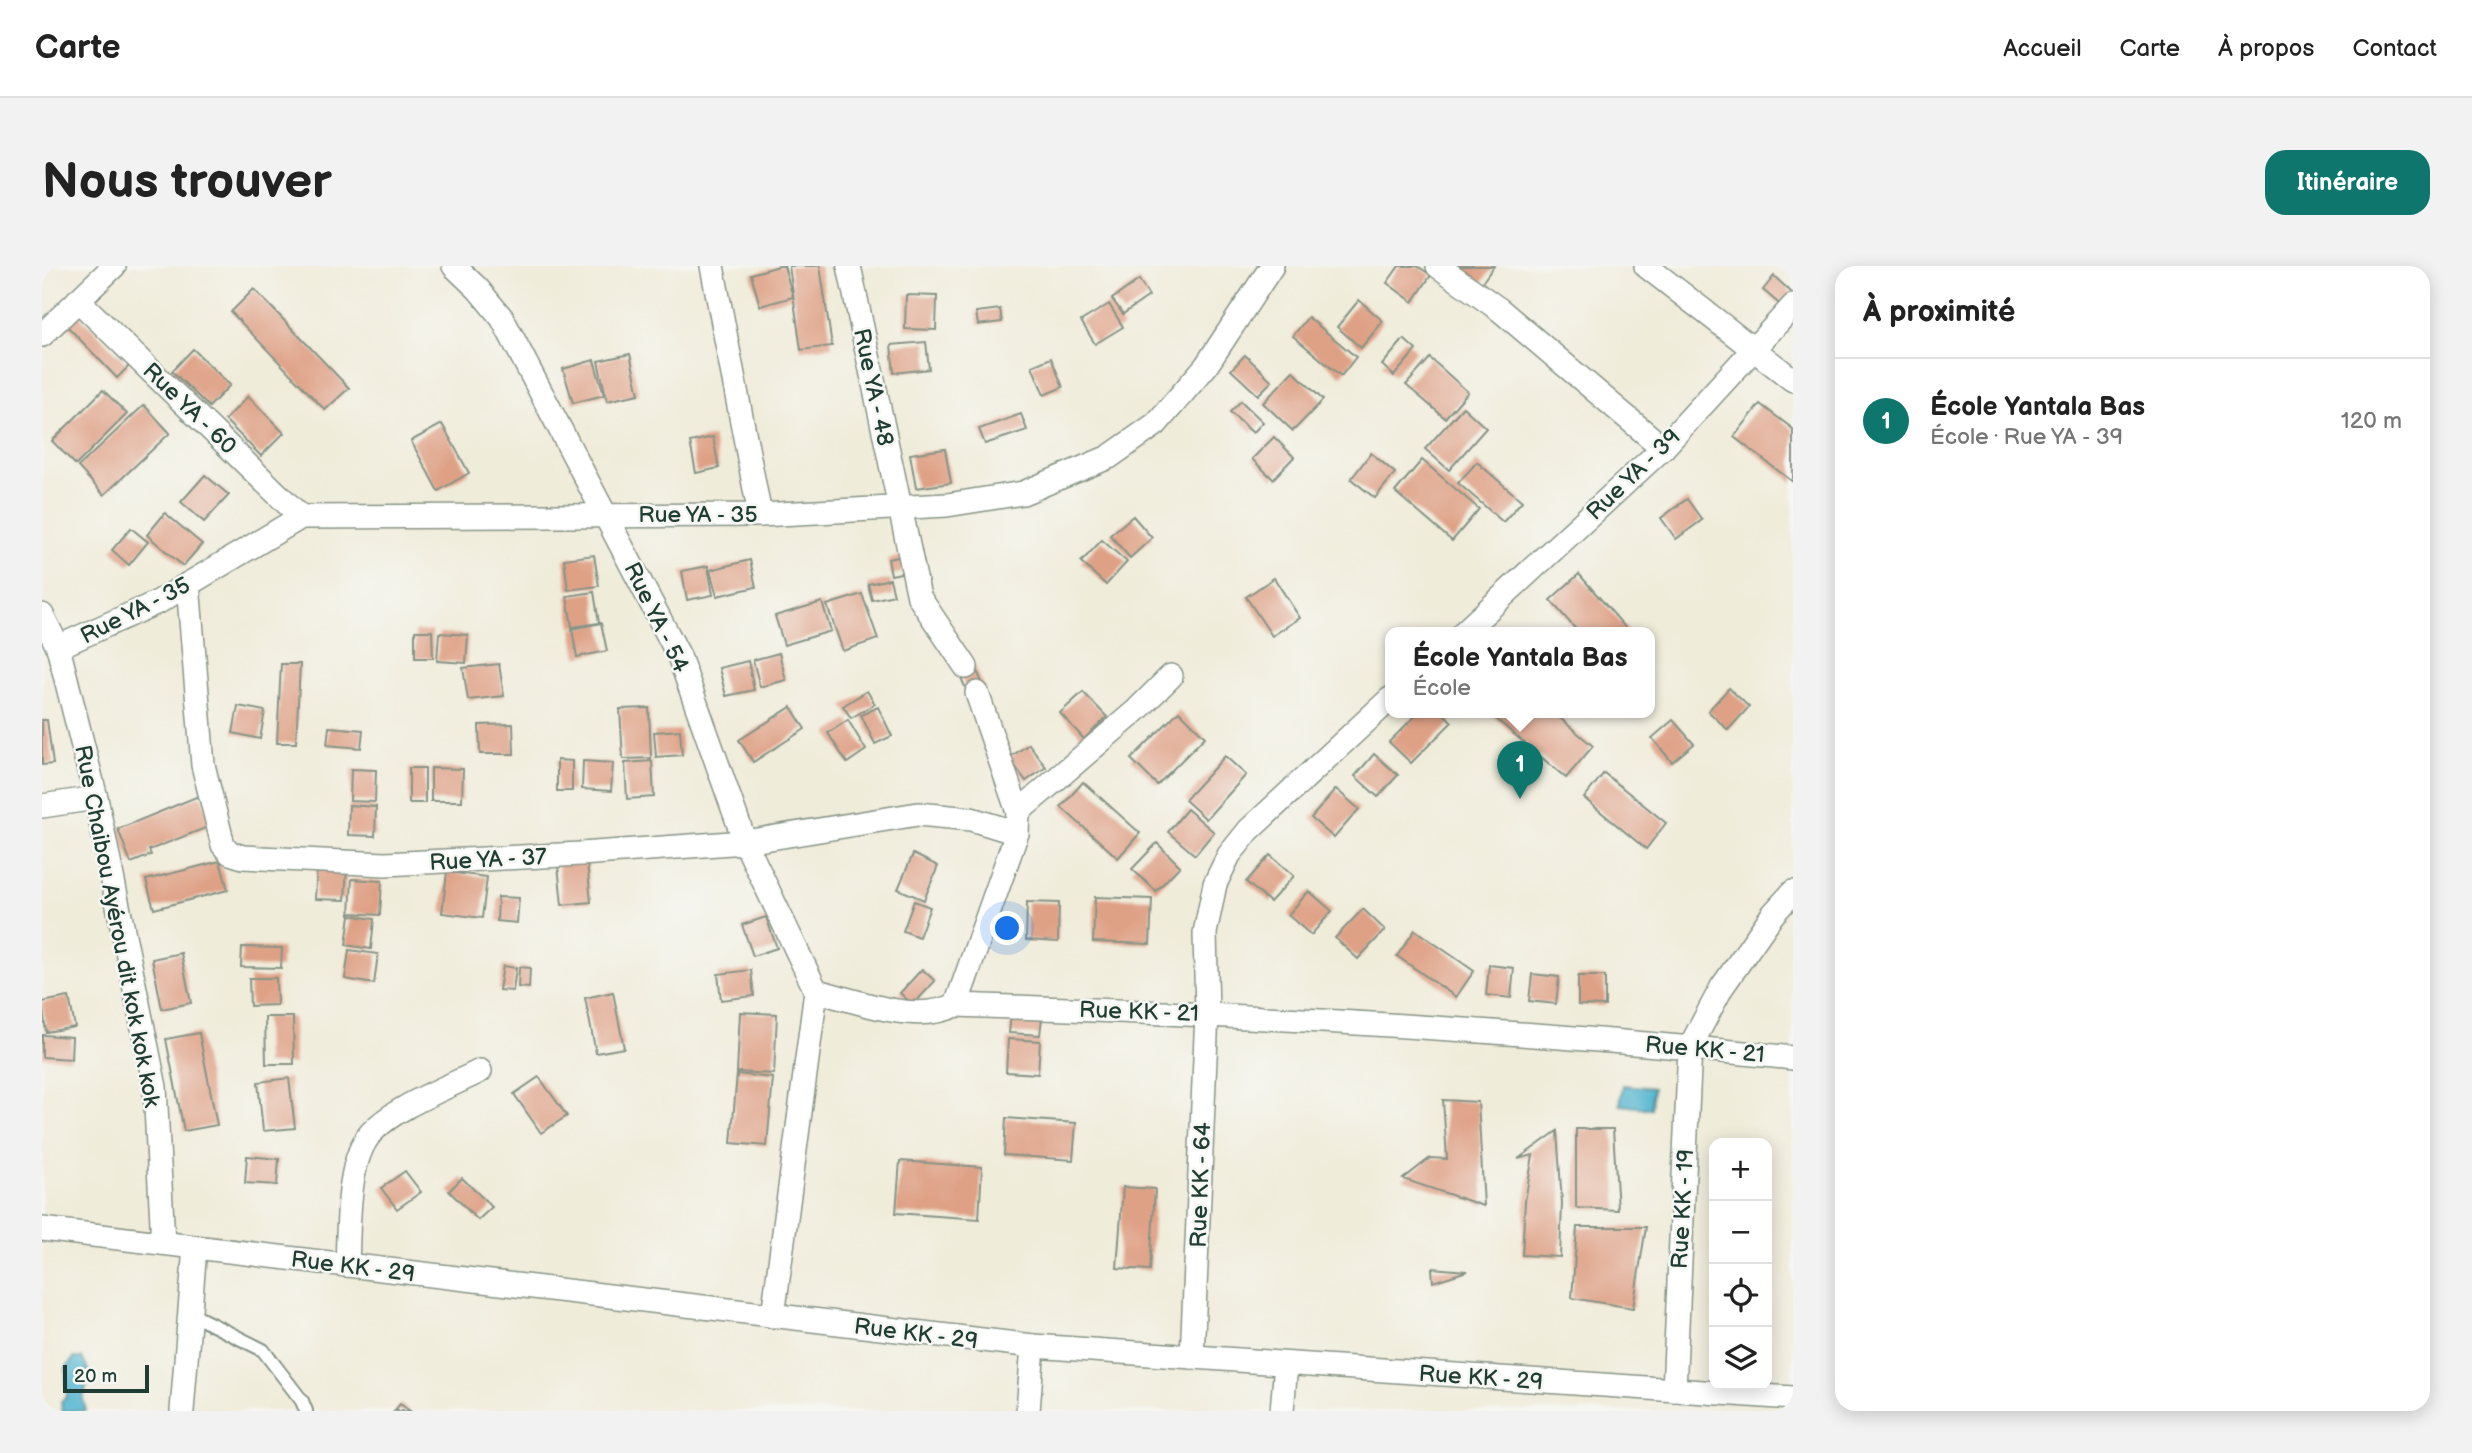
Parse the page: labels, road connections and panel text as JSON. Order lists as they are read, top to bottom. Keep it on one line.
{"streets":{"street":["Rue YA - 48","Rue YA - 60","Rue YA - 39","Rue YA - 35","Rue YA - 54","Rue YA - 37","Rue Chaibou Ayérou dit kok kok kok","Rue KK - 21","Rue KK - 64","Rue KK - 19","Rue KK - 29"]},"crossings":[["Rue YA - 48","Rue YA - 35"],["Rue YA - 60","Rue YA - 35"],["Rue YA - 35","Rue YA - 54"],["Rue YA - 35","Rue YA - 37"],["Rue YA - 35","Rue Chaibou Ayérou dit kok kok kok"],["Rue YA - 54","Rue YA - 37"],["Rue YA - 54","Rue KK - 21"],["Rue Chaibou Ayérou dit kok kok kok","Rue KK - 29"],["Rue KK - 21","Rue KK - 64"],["Rue KK - 21","Rue KK - 19"],["Rue KK - 64","Rue KK - 29"],["Rue KK - 19","Rue KK - 29"]],"scale_bar":"20 m","page":{"header":"Carte","nav":["Accueil","Carte","À propos","Contact"],"buttons":"Itinéraire","title":"Nous trouver","heading":"À proximité","list":[{"mark":"1","name":"École Yantala Bas","note":"École · Rue YA - 39","value":"120 m"}],"popup":["École Yantala Bas","École"],"pins":"1","map_buttons":["+","−"],"scale":"20 m"}}
